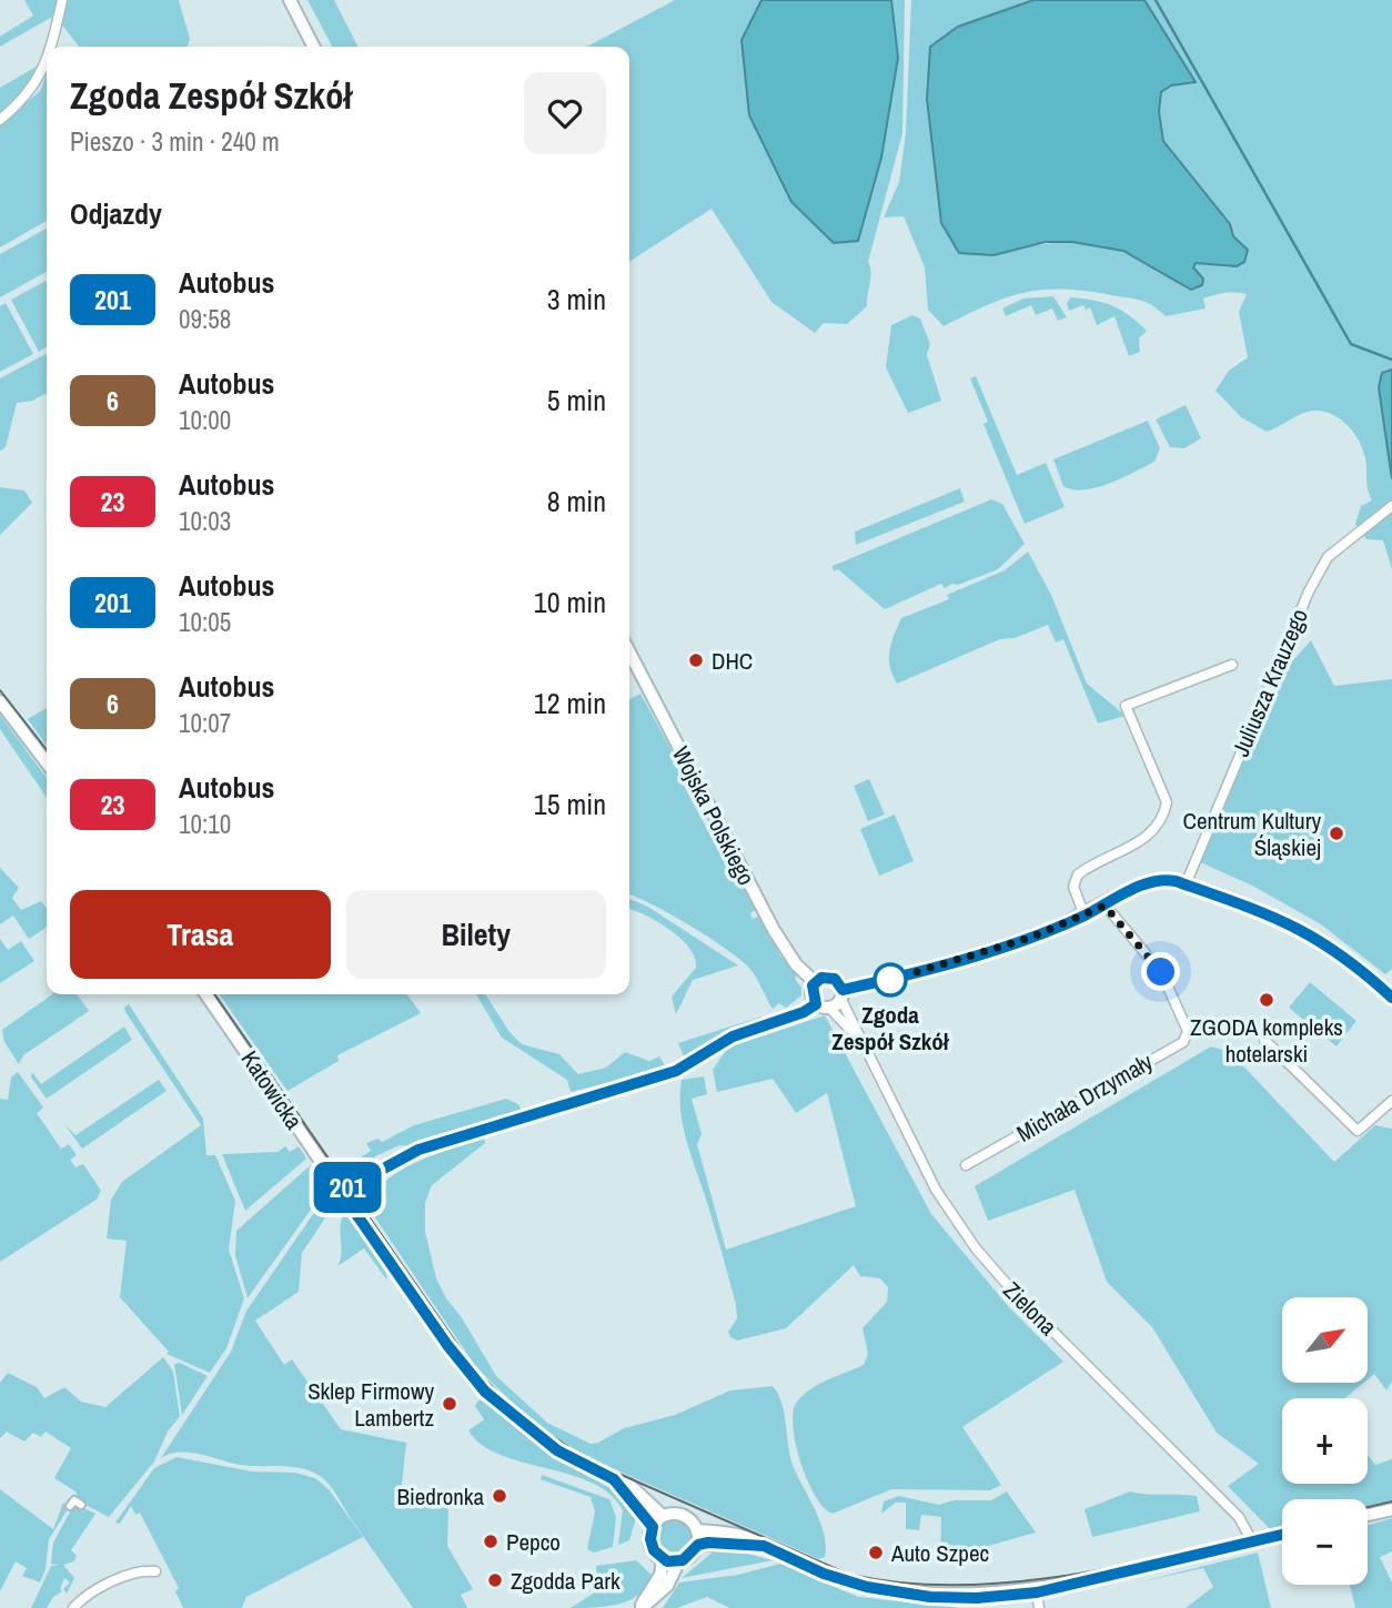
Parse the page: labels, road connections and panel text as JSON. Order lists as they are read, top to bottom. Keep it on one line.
{"streets":{"street":["Juliusza Krauzego","Wojska Polskiego","Katowicka","Michała Drzymały","Zielona"]},"crossings":[["Wojska Polskiego","Zielona"]],"places":["DHC","Centrum Kultury Śląskiej","Zgoda Zespół Szkół","ZGODA kompleks hotelarski","Sklep Firmowy Lambertz","Biedronka","Pepco","Auto Szpec","Zgodda Park"],"lines":["bus line 201"],"north":"top right","page":{"on_map":"201","heading":[["Zgoda Zespół Szkół","Pieszo · 3 min · 240 m"],"Odjazdy"],"list":[{"mark":"201","name":"Autobus","note":"09:58","value":"3 min"},{"mark":"6","name":"Autobus","note":"10:00","value":"5 min"},{"mark":"23","name":"Autobus","note":"10:03","value":"8 min"},{"mark":"201","name":"Autobus","note":"10:05","value":"10 min"},{"mark":"6","name":"Autobus","note":"10:07","value":"12 min"},{"mark":"23","name":"Autobus","note":"10:10","value":"15 min"}],"buttons":["Trasa","Bilety"],"map_buttons":["+","−"]}}
